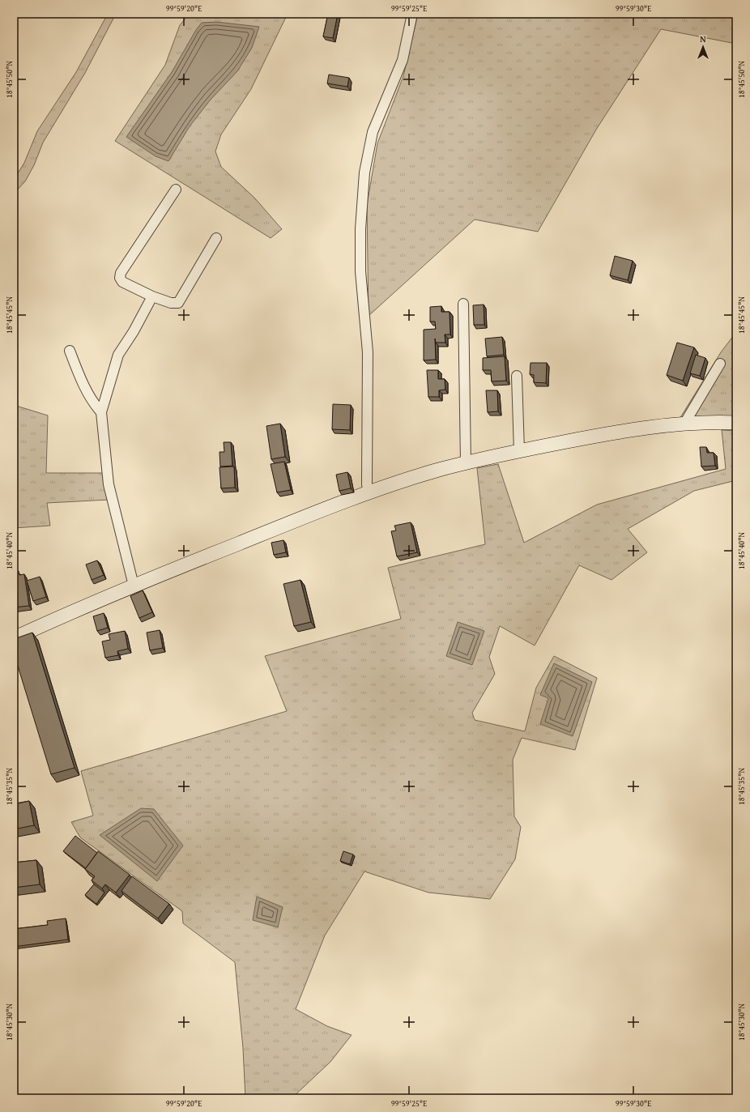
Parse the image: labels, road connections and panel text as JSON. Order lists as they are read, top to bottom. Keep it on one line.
{"north":"top","coordinates":["99°59'20\"E","99°59'25\"E","99°59'30\"E","18°45'50\"N","18°45'45\"N","18°45'40\"N","18°45'35\"N","18°45'30\"N"]}
